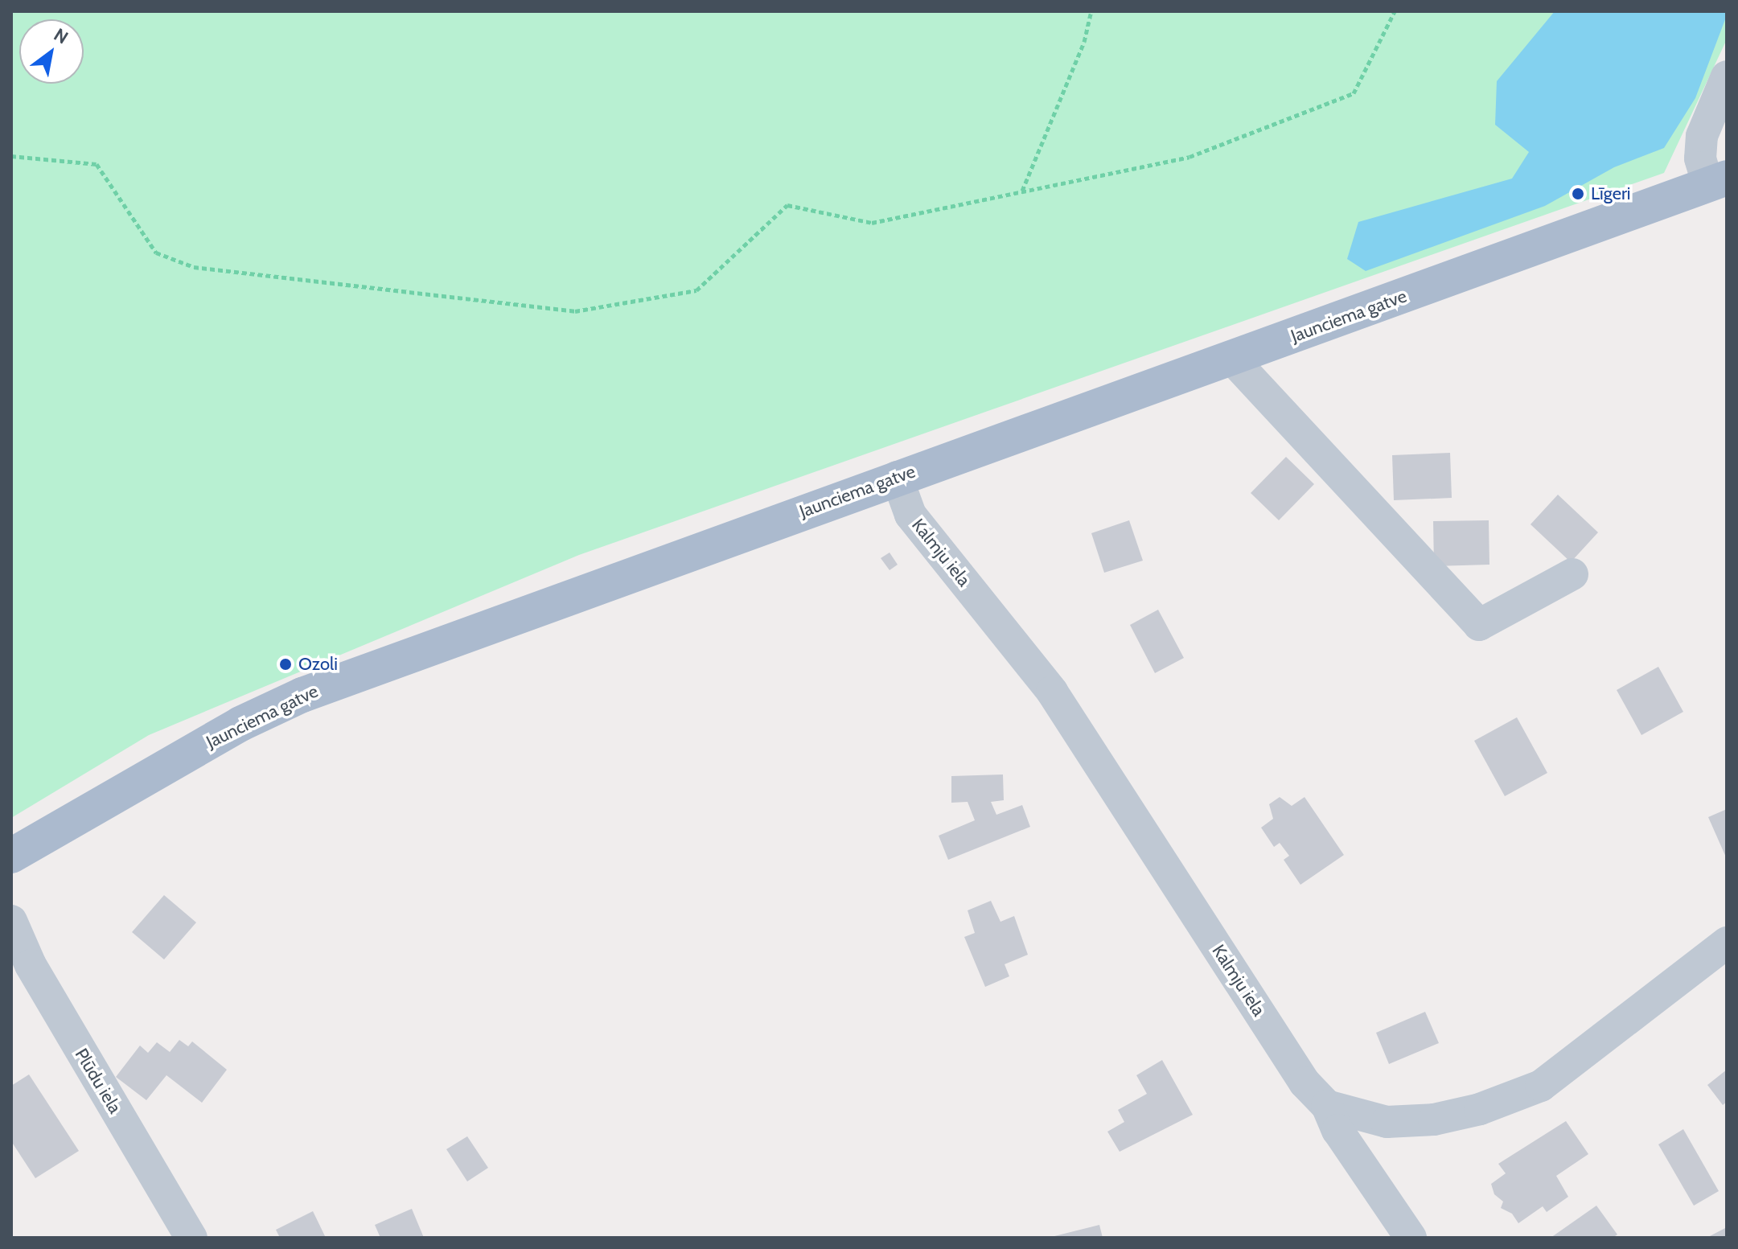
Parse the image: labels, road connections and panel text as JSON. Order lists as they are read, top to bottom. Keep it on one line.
{"streets":{"main road":["Jaunciema gatve"],"street":["Kalmju iela","Plūdu iela"]},"crossings":[["Jaunciema gatve","Kalmju iela"]],"places":["Līgeri","Ozoli"],"north":"top right"}
